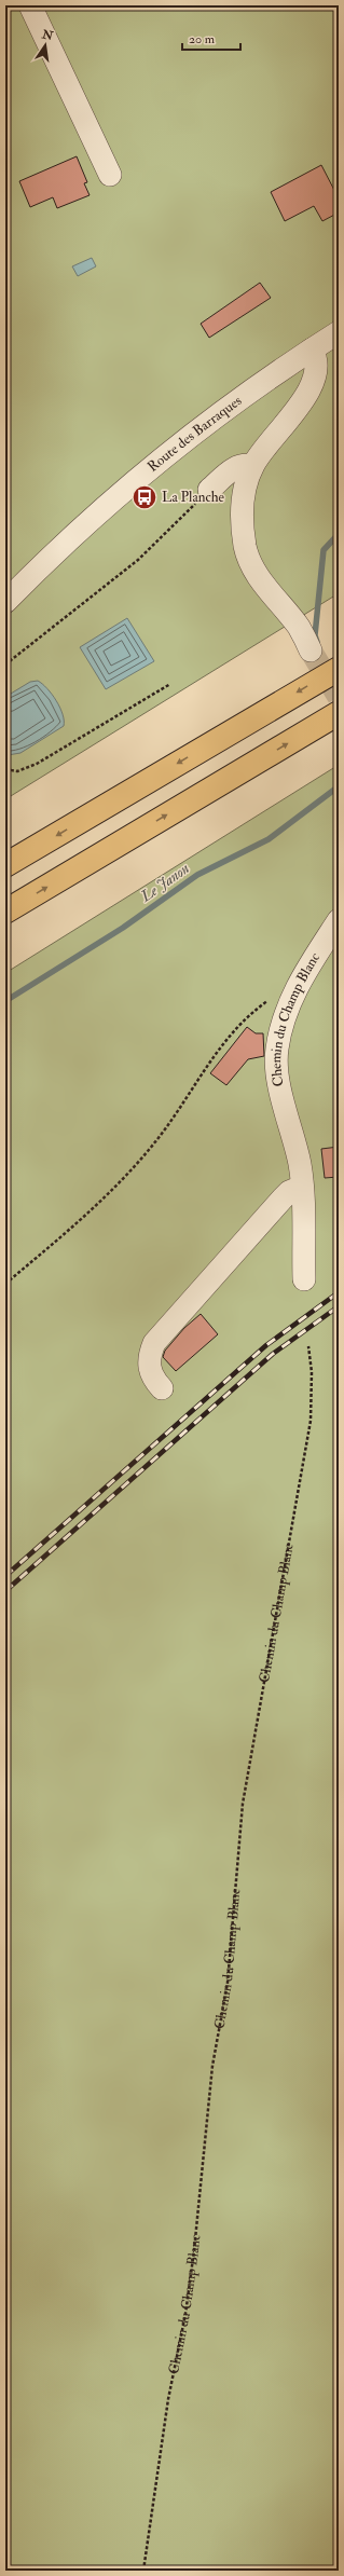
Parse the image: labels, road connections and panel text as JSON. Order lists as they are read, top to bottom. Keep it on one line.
{"streets":{"street":["Route des Barraques","Chemin du Champ Blanc"]},"water":["Le Janon"],"places":{"bus stop":["La Planche"]},"scale_bar":"20 m","north":"top"}
